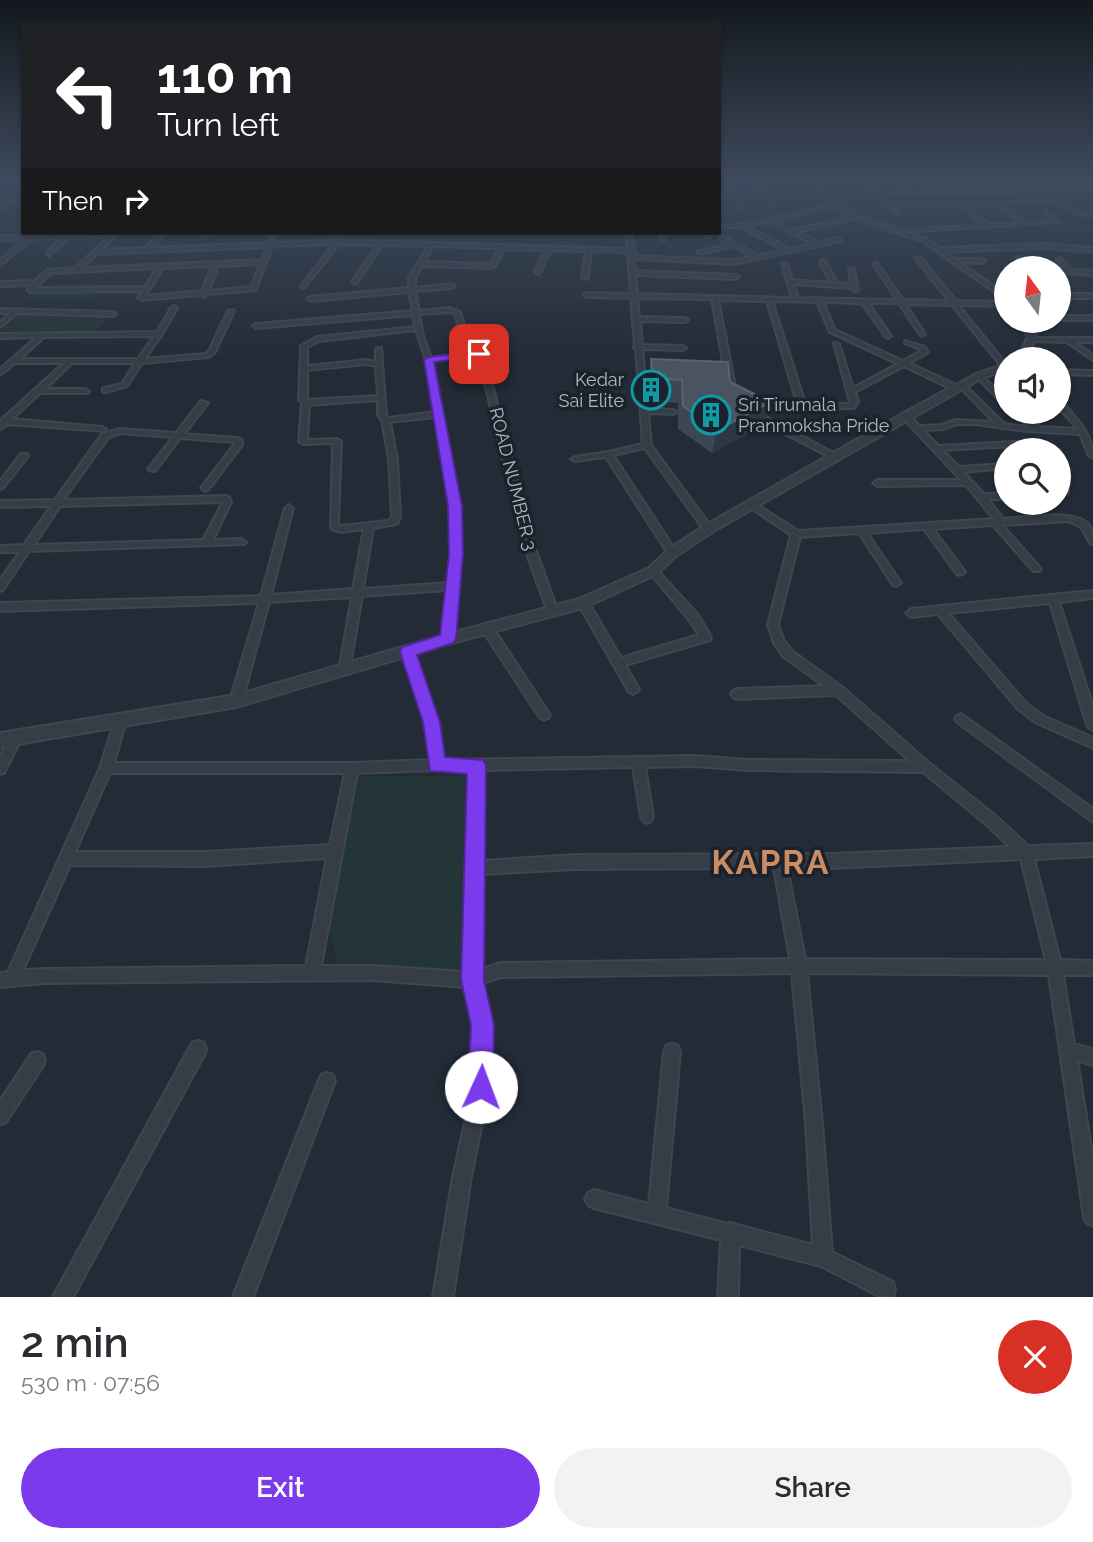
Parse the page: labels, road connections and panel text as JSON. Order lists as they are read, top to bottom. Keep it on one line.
{"streets":{"street":["ROAD NUMBER 3"]},"districts":["KAPRA"],"places":{"building":["Kedar Sai Elite","Sri Tirumala Pranmoksha Pride"]},"north":"top","page":{"turn":["110 m","Turn left"],"then":"Then","heading":["2 min","530 m · 07:56"],"buttons":["Exit","Share"]}}
